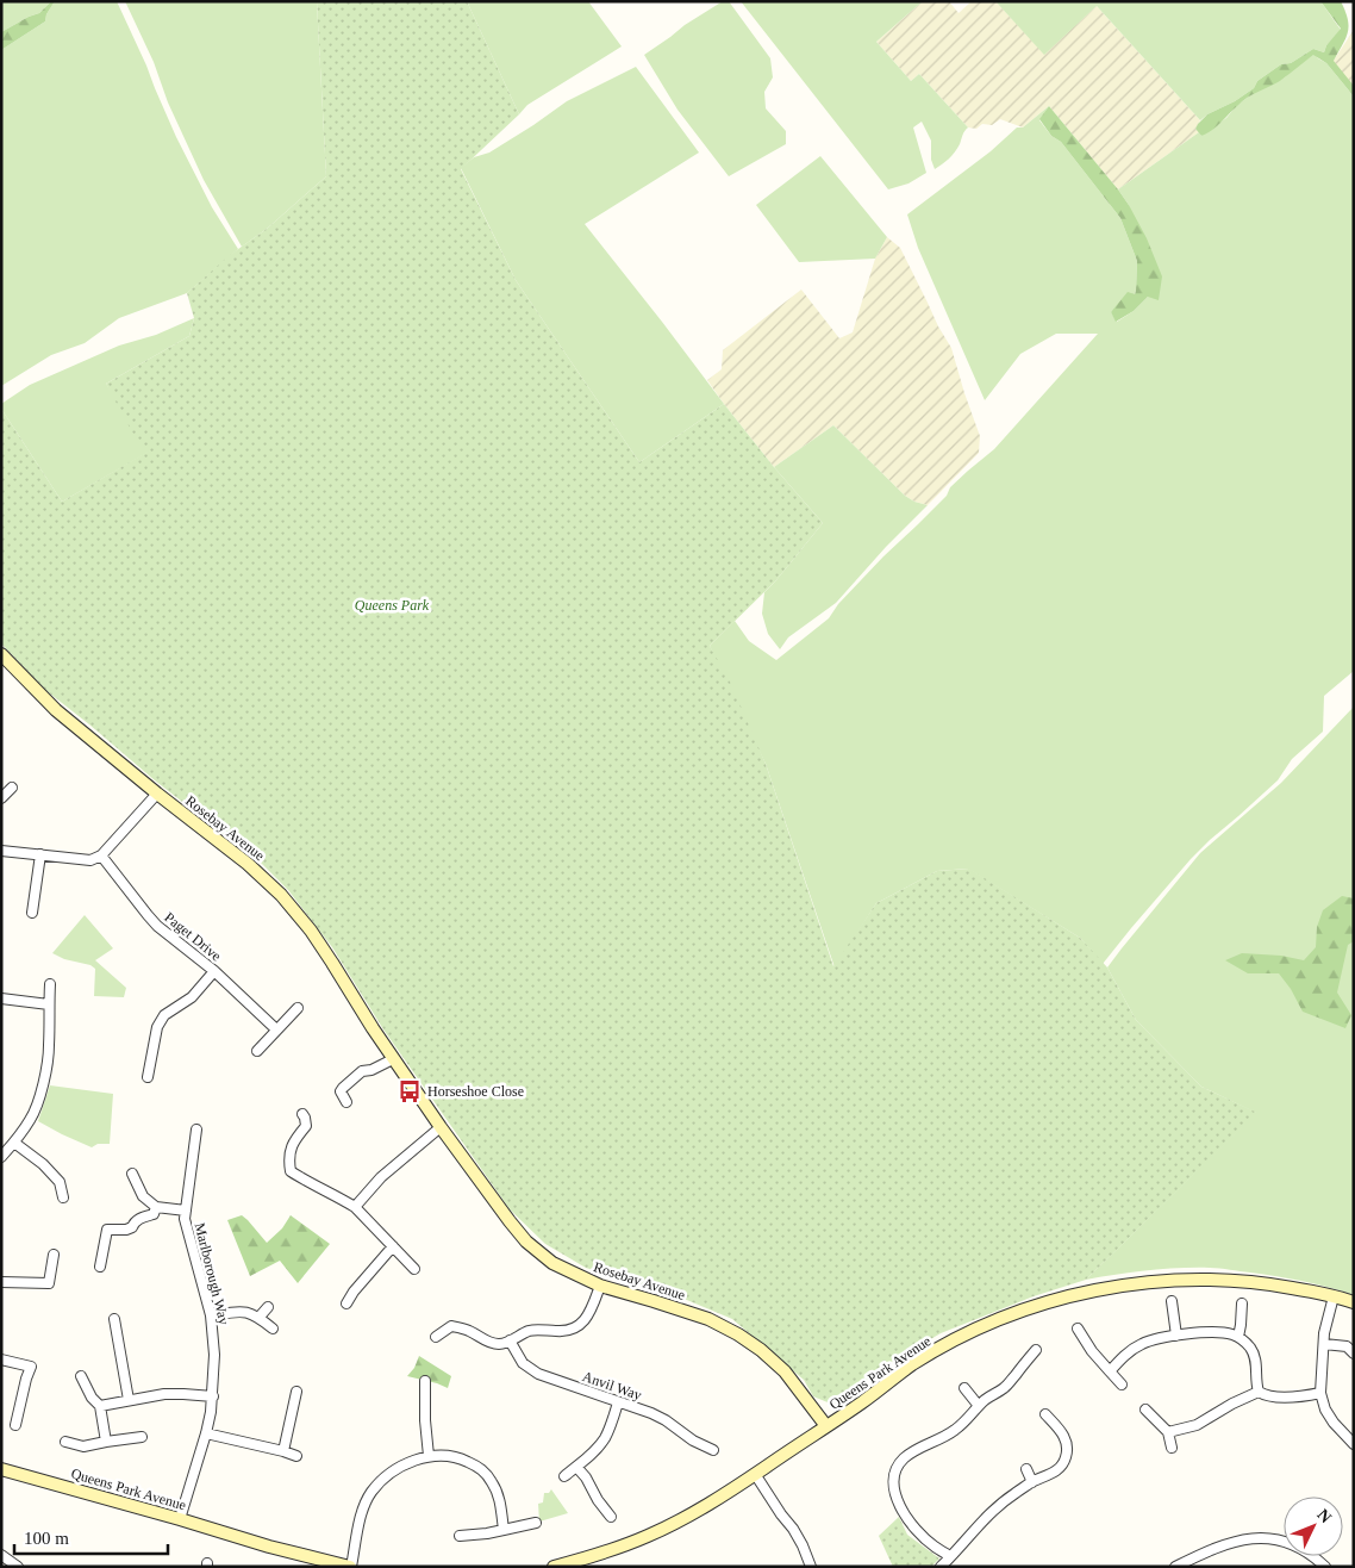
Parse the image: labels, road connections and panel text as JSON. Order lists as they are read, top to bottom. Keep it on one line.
{"streets":{"street":["Rosebay Avenue","Paget Drive","Marlborough Way","Queens Park Avenue","Anvil Way"]},"crossings":[["Rosebay Avenue","Queens Park Avenue"],["Marlborough Way","Queens Park Avenue"]],"parks":["Queens Park"],"places":{"bus stop":["Horseshoe Close"]},"scale_bar":"100 m","north":"top right"}
